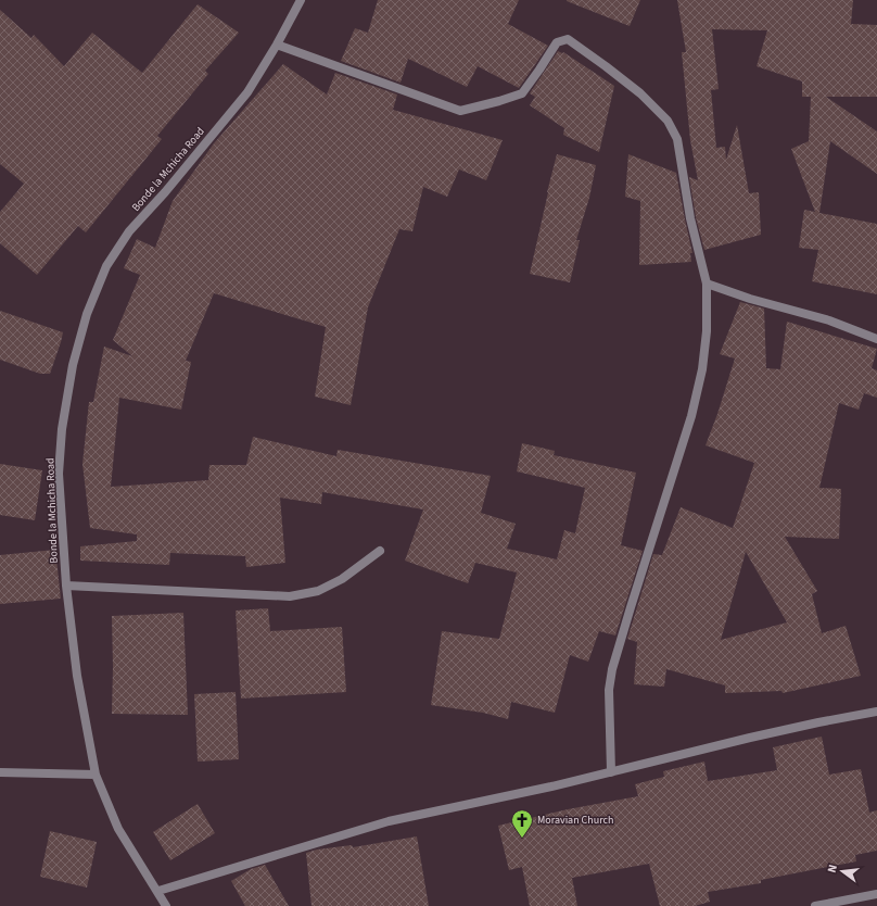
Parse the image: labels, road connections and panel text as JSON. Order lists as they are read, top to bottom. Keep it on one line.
{"streets":{"street":["Bonde la Mchicha Road"]},"places":{"church":["Moravian Church"]},"north":"left"}
